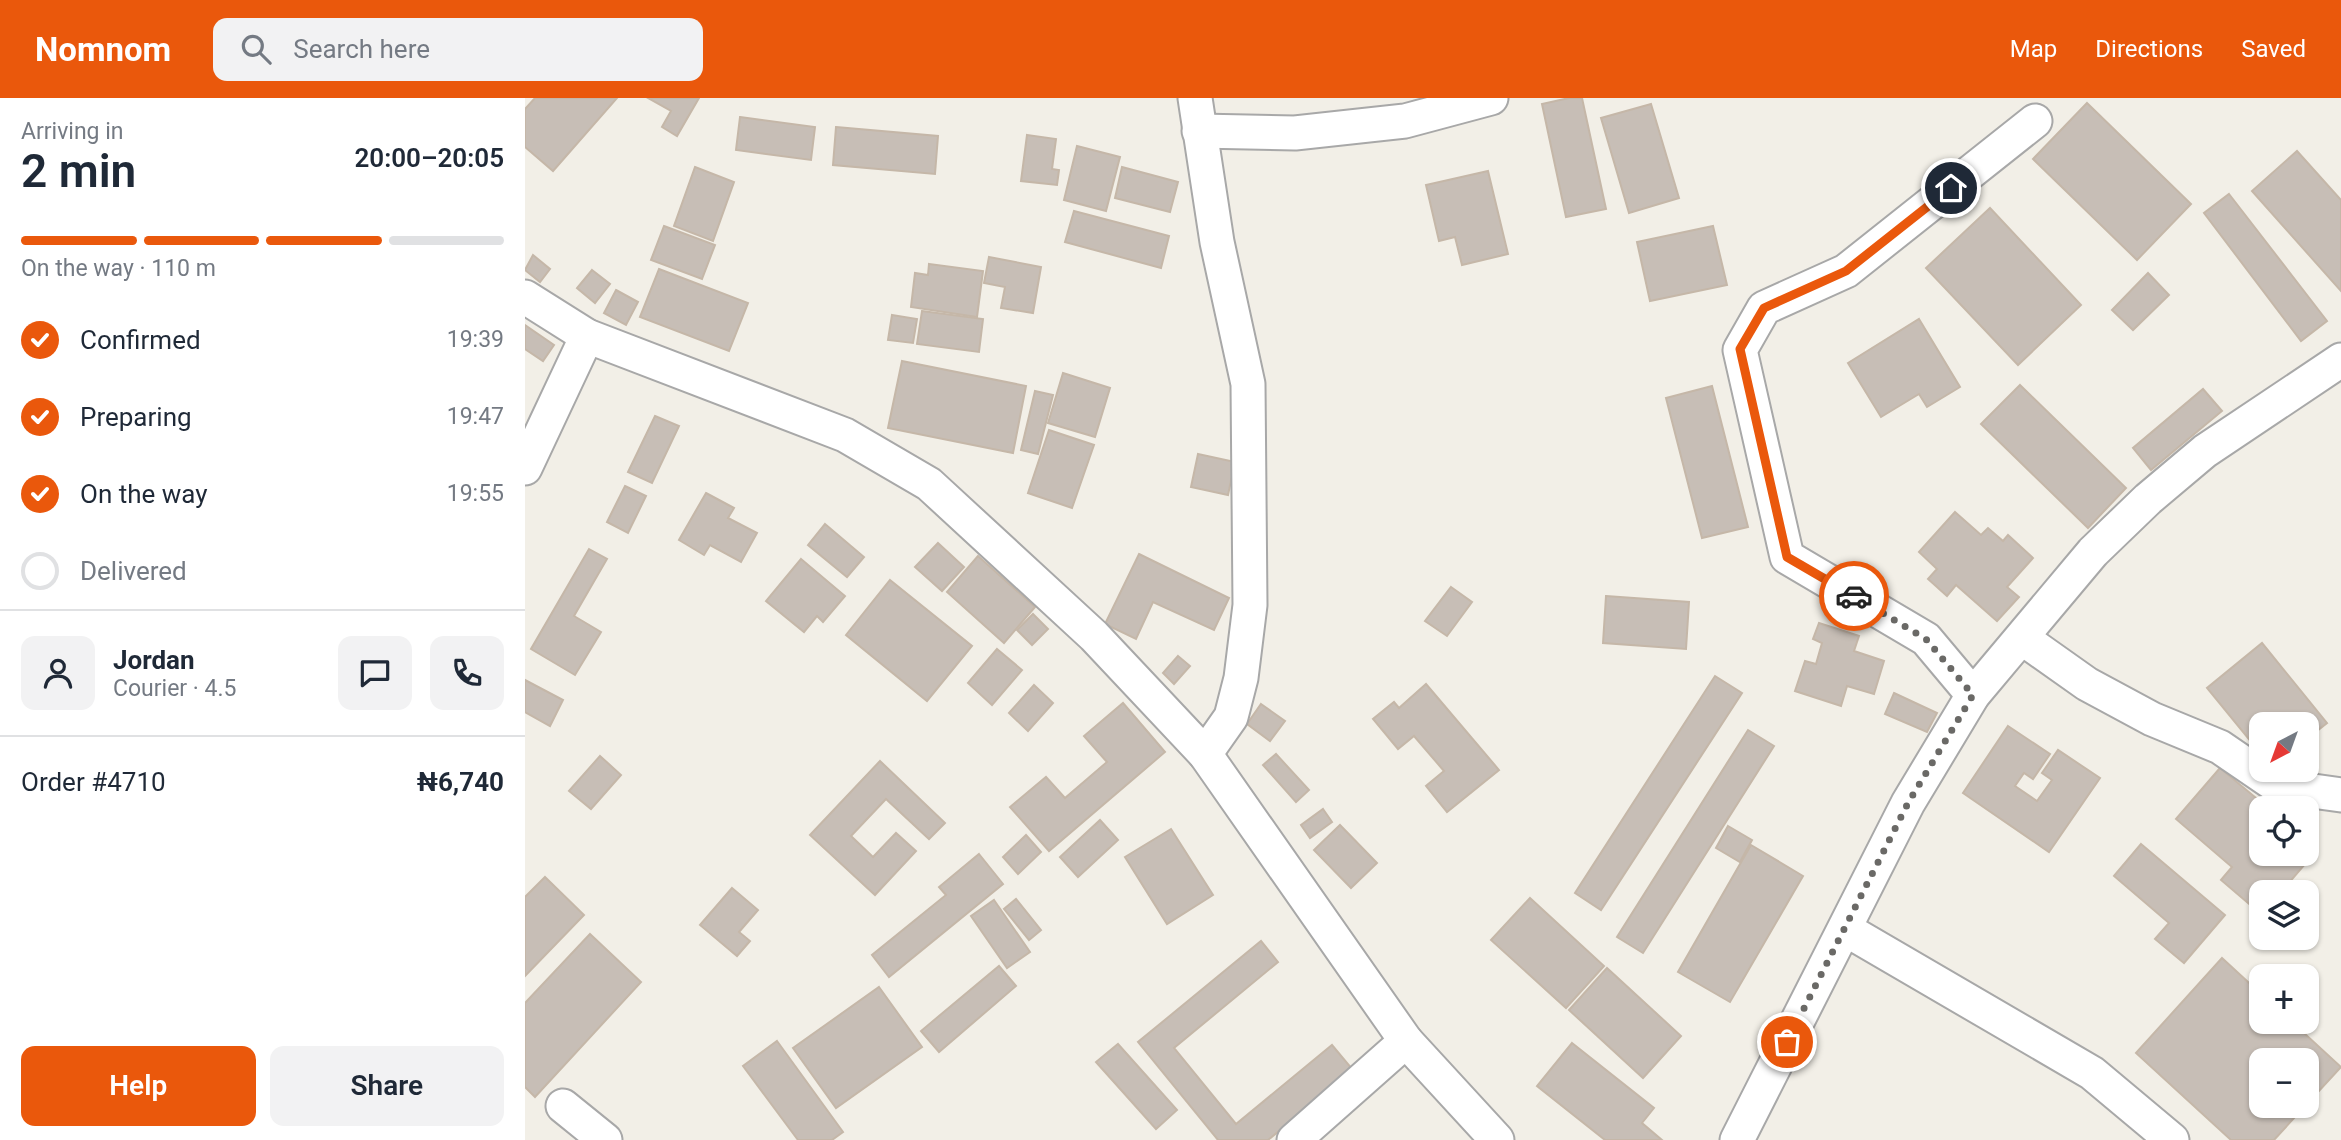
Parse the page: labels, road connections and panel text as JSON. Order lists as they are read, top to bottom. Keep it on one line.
{"north":"bottom left","page":{"header":"Nomnom","search":"Search here","nav":["Map","Directions","Saved"],"heading":["2 min","Arriving in","20:00–20:05"],"panel":["Jordan","Courier · 4.5","Order #4710","₦6,740"],"bar":"On the way · 110 m","list":[["Confirmed","19:39"],["Preparing","19:47"],["On the way","19:55"],"Delivered"],"map_buttons":["+","−"],"buttons":["Help","Share"]}}
